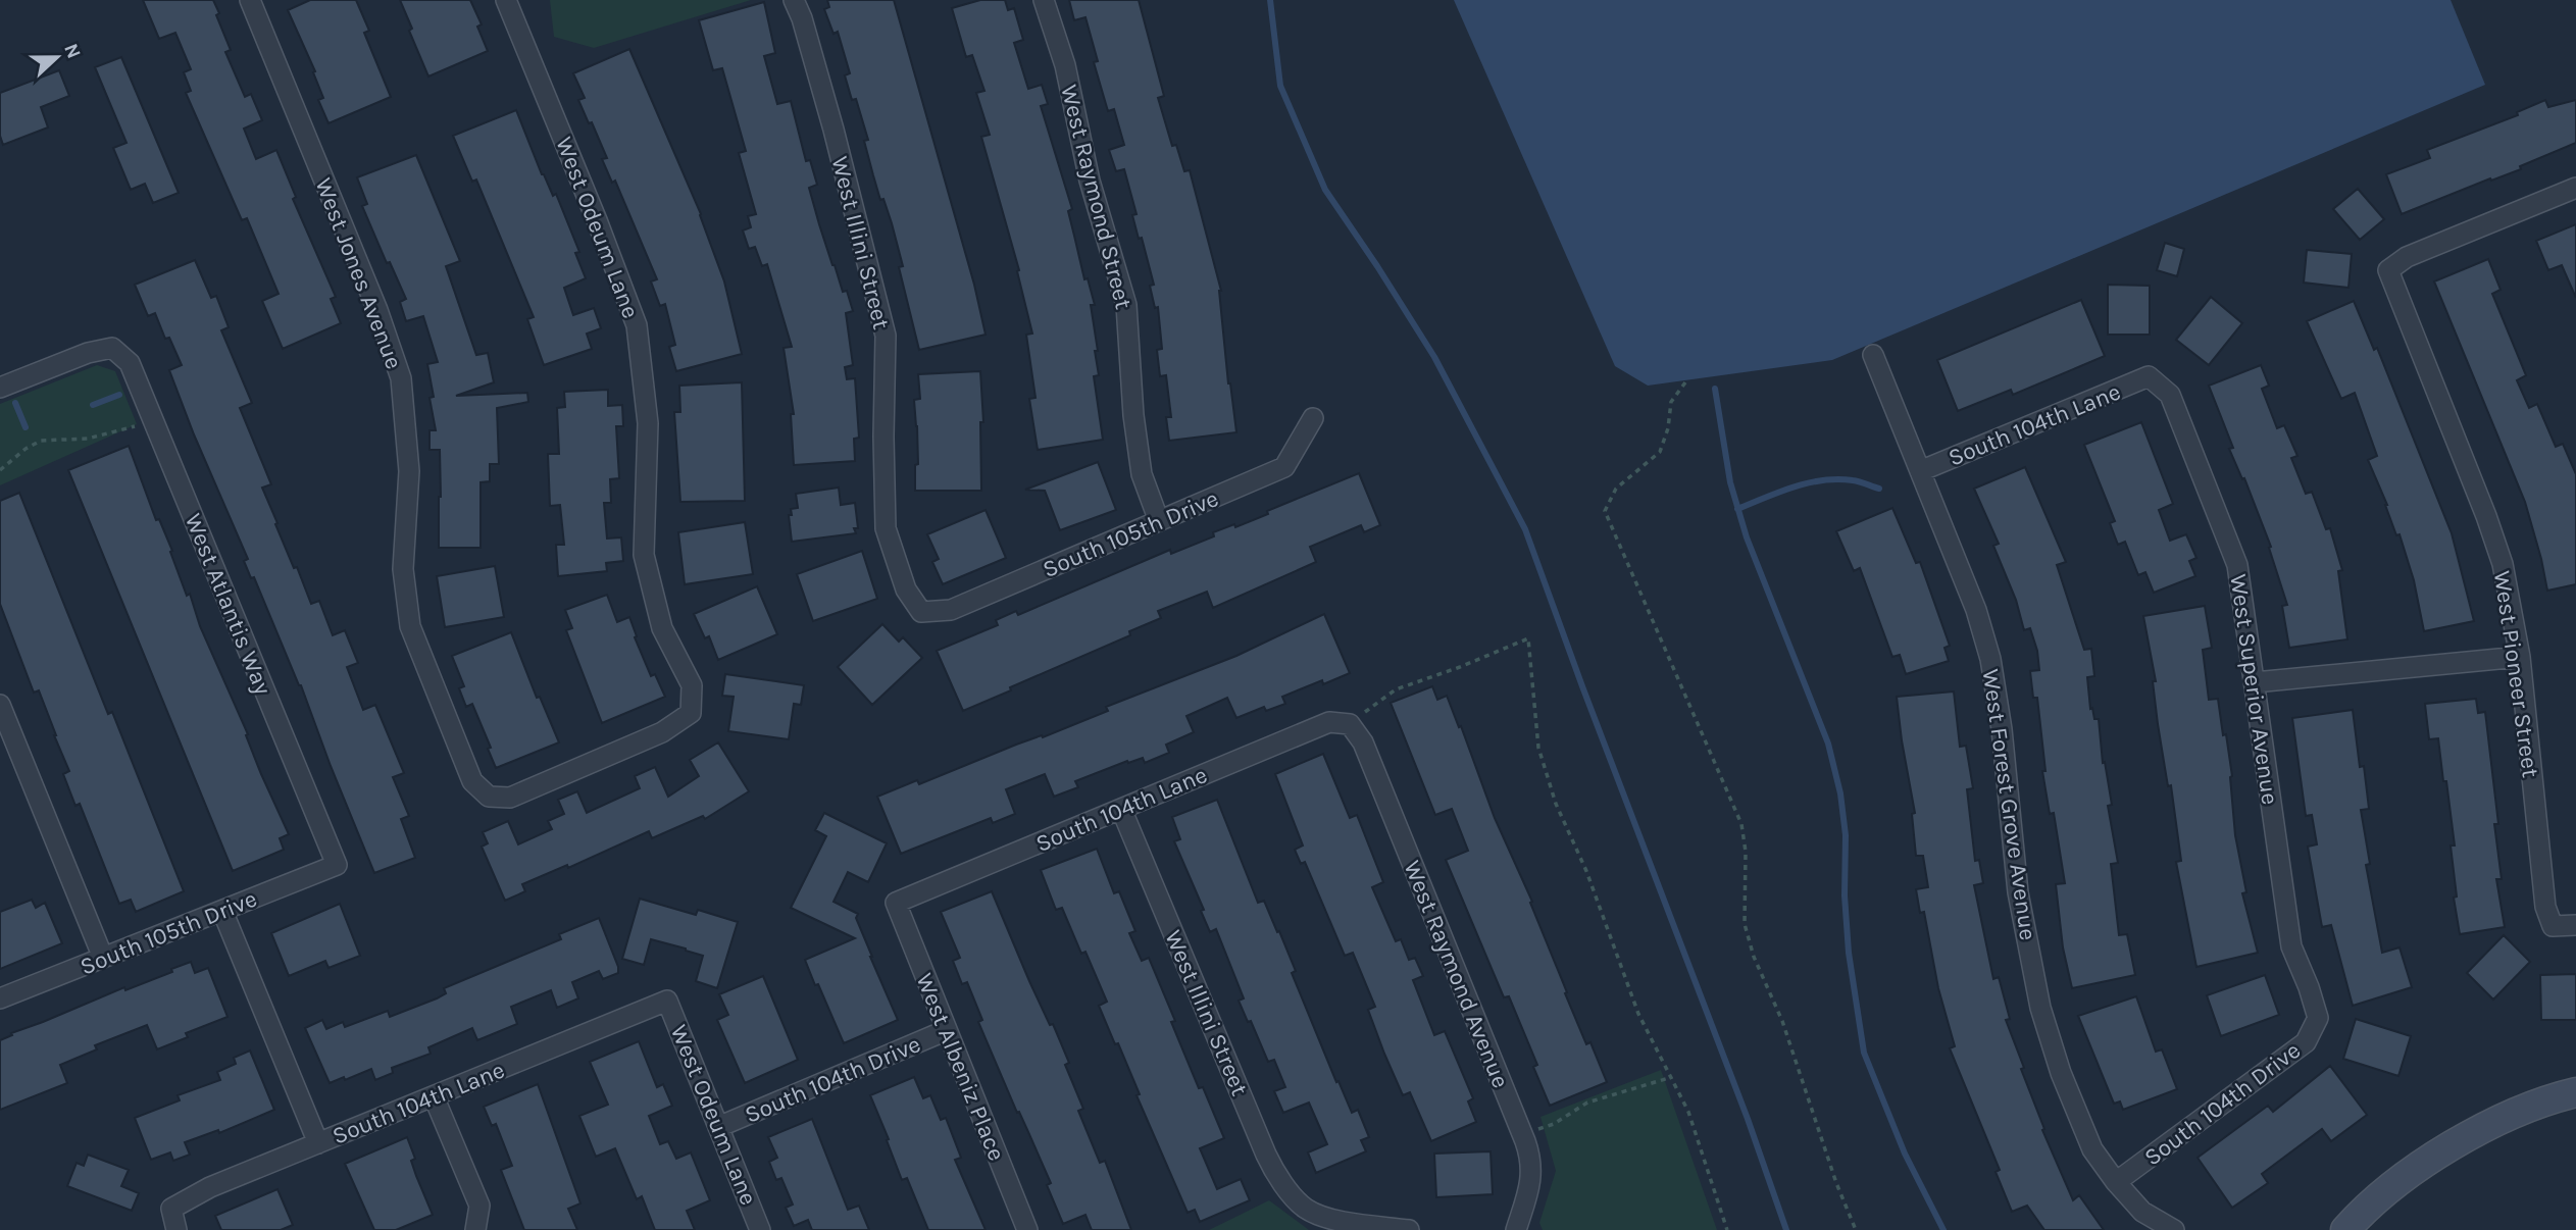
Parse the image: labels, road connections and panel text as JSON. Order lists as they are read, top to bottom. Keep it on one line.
{"streets":{"street":["West Raymond Street","West Odeum Lane","West Illini Street","West Jones Avenue","South 104th Lane","South 105th Drive","West Atlantis Way","West Pioneer Street","West Superior Avenue","West Forest Grove Avenue","West Raymond Avenue","West Albeniz Place","South 104th Drive"]},"crossings":[["West Raymond Street","South 105th Drive"],["West Odeum Lane","West Jones Avenue"],["West Odeum Lane","South 104th Lane"],["West Odeum Lane","South 104th Drive"],["West Illini Street","South 104th Lane"],["West Illini Street","South 105th Drive"],["South 104th Lane","West Superior Avenue"],["South 104th Lane","West Forest Grove Avenue"],["South 104th Lane","West Raymond Avenue"],["South 104th Lane","West Albeniz Place"],["South 105th Drive","West Atlantis Way"],["West Superior Avenue","South 104th Drive"],["West Forest Grove Avenue","South 104th Drive"],["West Albeniz Place","South 104th Drive"]],"north":"right"}
